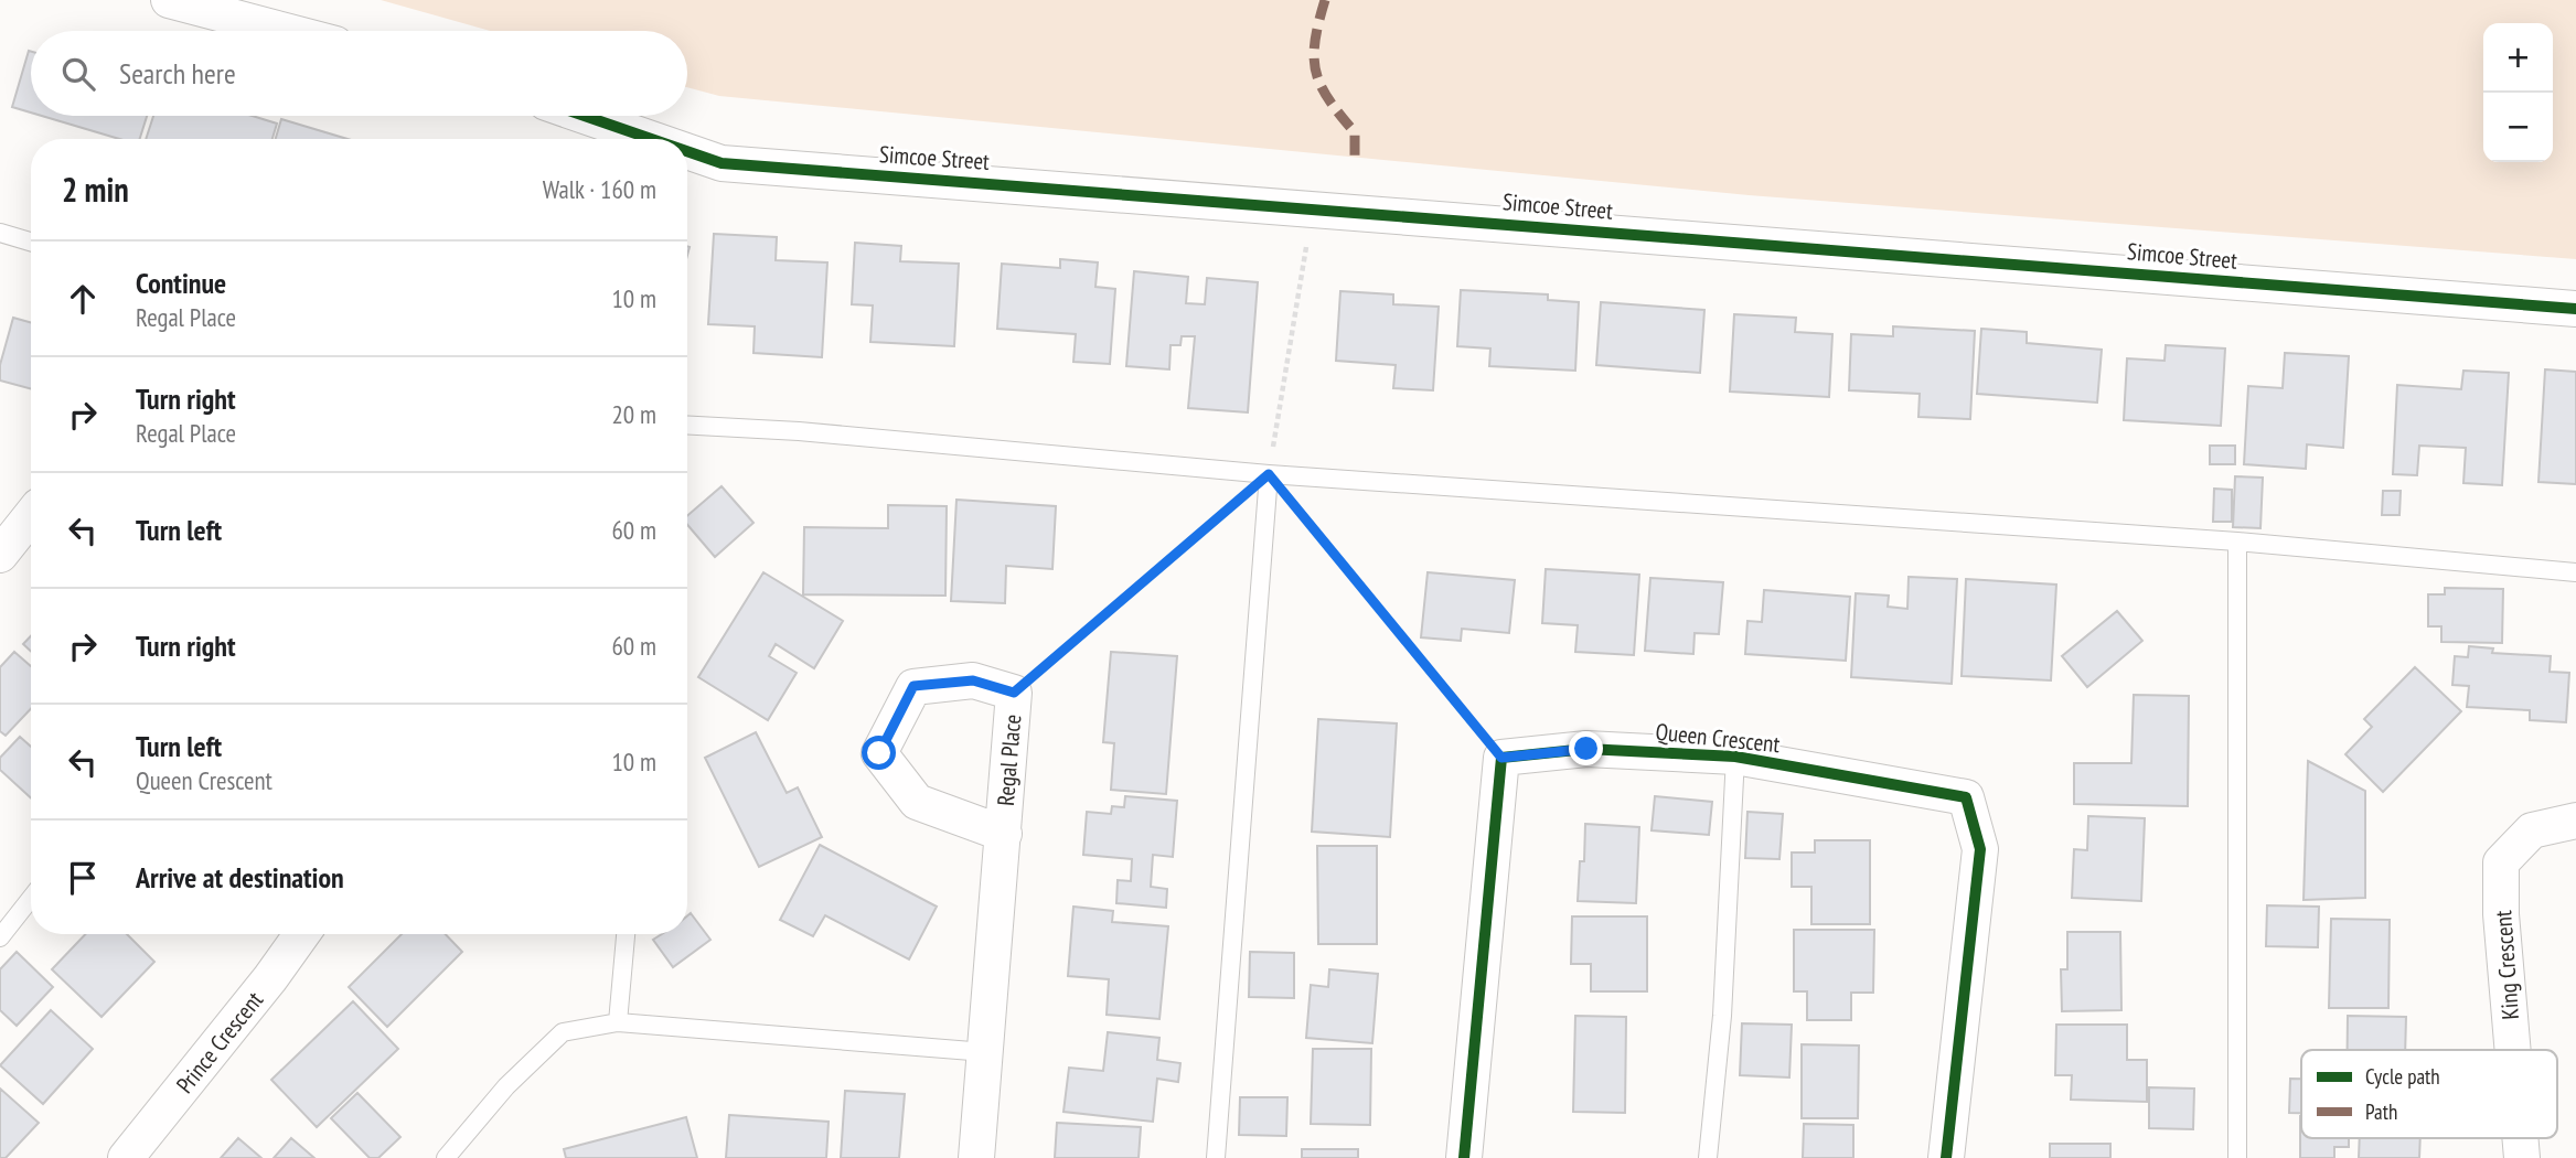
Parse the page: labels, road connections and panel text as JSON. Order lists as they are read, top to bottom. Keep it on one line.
{"streets":{"street":["Simcoe Street","Queen Crescent","Regal Place","King Crescent","Prince Crescent"]},"legend":["Cycle path","Path"],"page":{"map_buttons":["+","−"],"search":"Search here","heading":["2 min","Walk · 160 m"],"list":[["Continue","Regal Place","10 m"],["Turn right","Regal Place","20 m"],["Turn left","60 m"],["Turn right","60 m"],["Turn left","Queen Crescent","10 m"],"Arrive at destination"]}}
